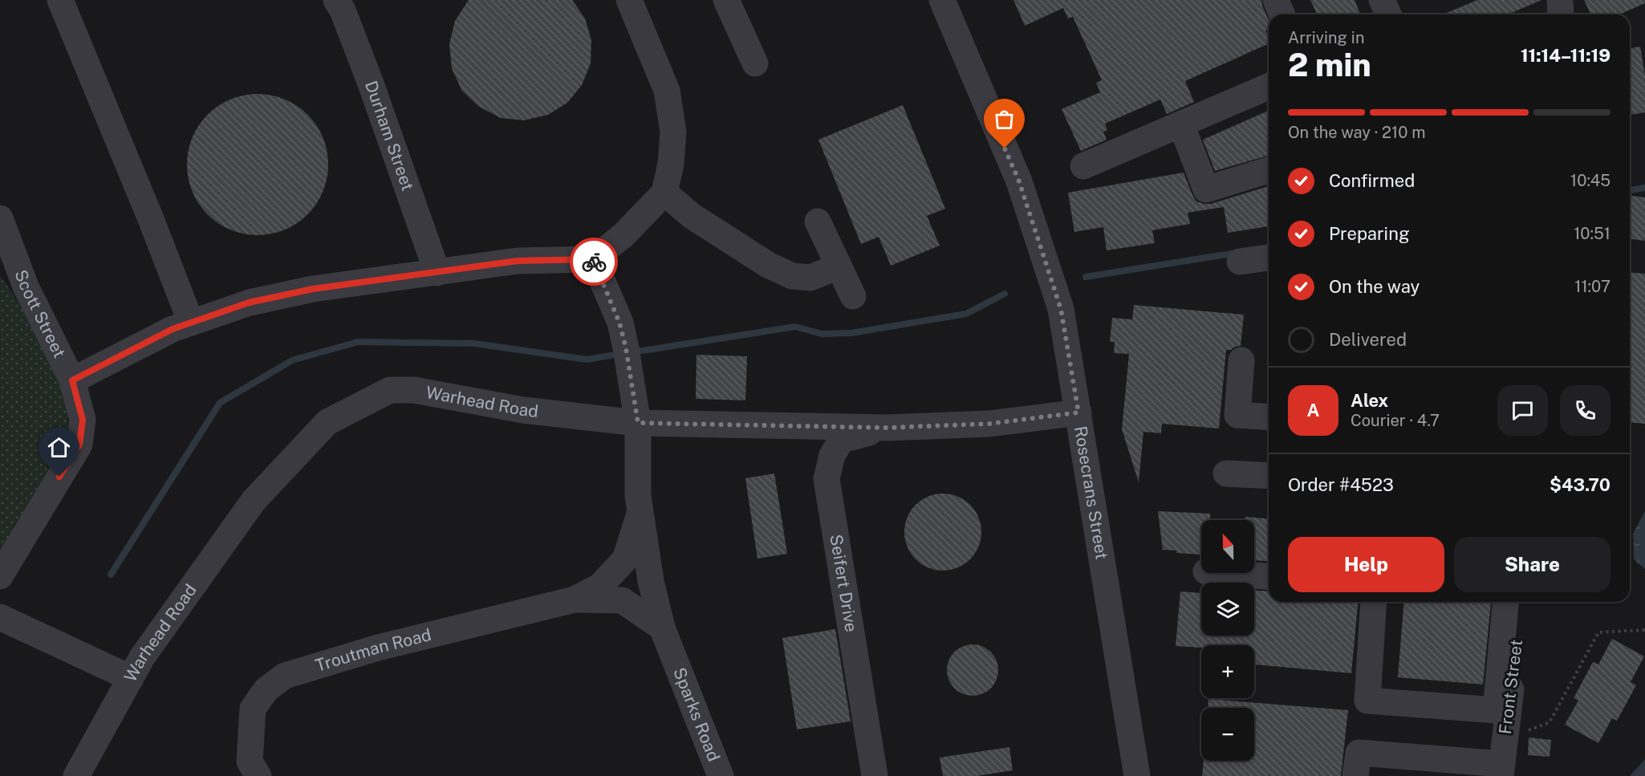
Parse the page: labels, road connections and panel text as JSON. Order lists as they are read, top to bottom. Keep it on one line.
{"streets":{"street":["Durham Street","Scott Street","Warhead Road","Rosecrans Street","Seifert Drive","Troutman Road","Front Street","Sparks Road"]},"crossings":[["Warhead Road","Rosecrans Street"],["Warhead Road","Seifert Drive"],["Warhead Road","Troutman Road"],["Troutman Road","Sparks Road"]],"north":"top","page":{"heading":["2 min","Arriving in","11:14–11:19"],"panel":["Alex","Courier · 4.7","Order #4523","$43.70"],"bar":"On the way · 210 m","list":[["Confirmed","10:45"],["Preparing","10:51"],["On the way","11:07"],"Delivered"],"round":"A","map_buttons":["+","−"],"buttons":["Help","Share"]}}
